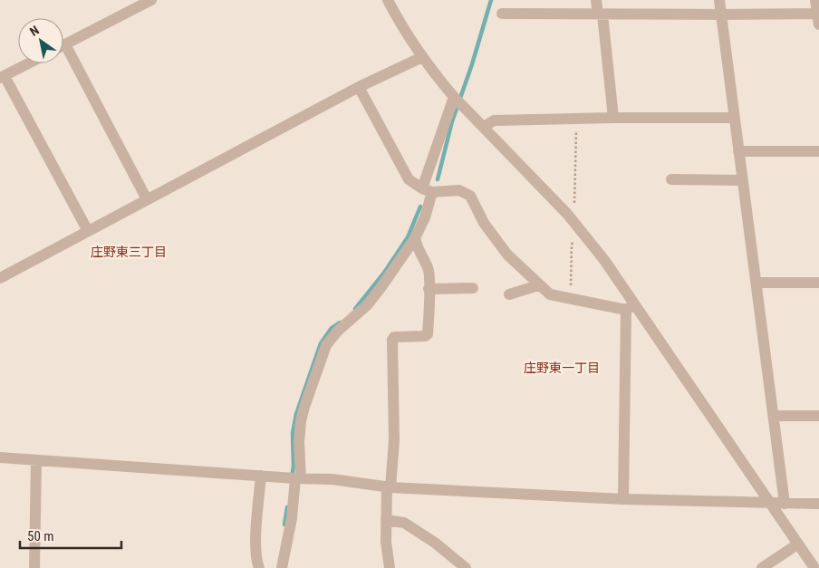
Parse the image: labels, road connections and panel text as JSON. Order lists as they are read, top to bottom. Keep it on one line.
{"districts":["庄野東三丁目","庄野東一丁目"],"scale_bar":"50 m","north":"top left"}
